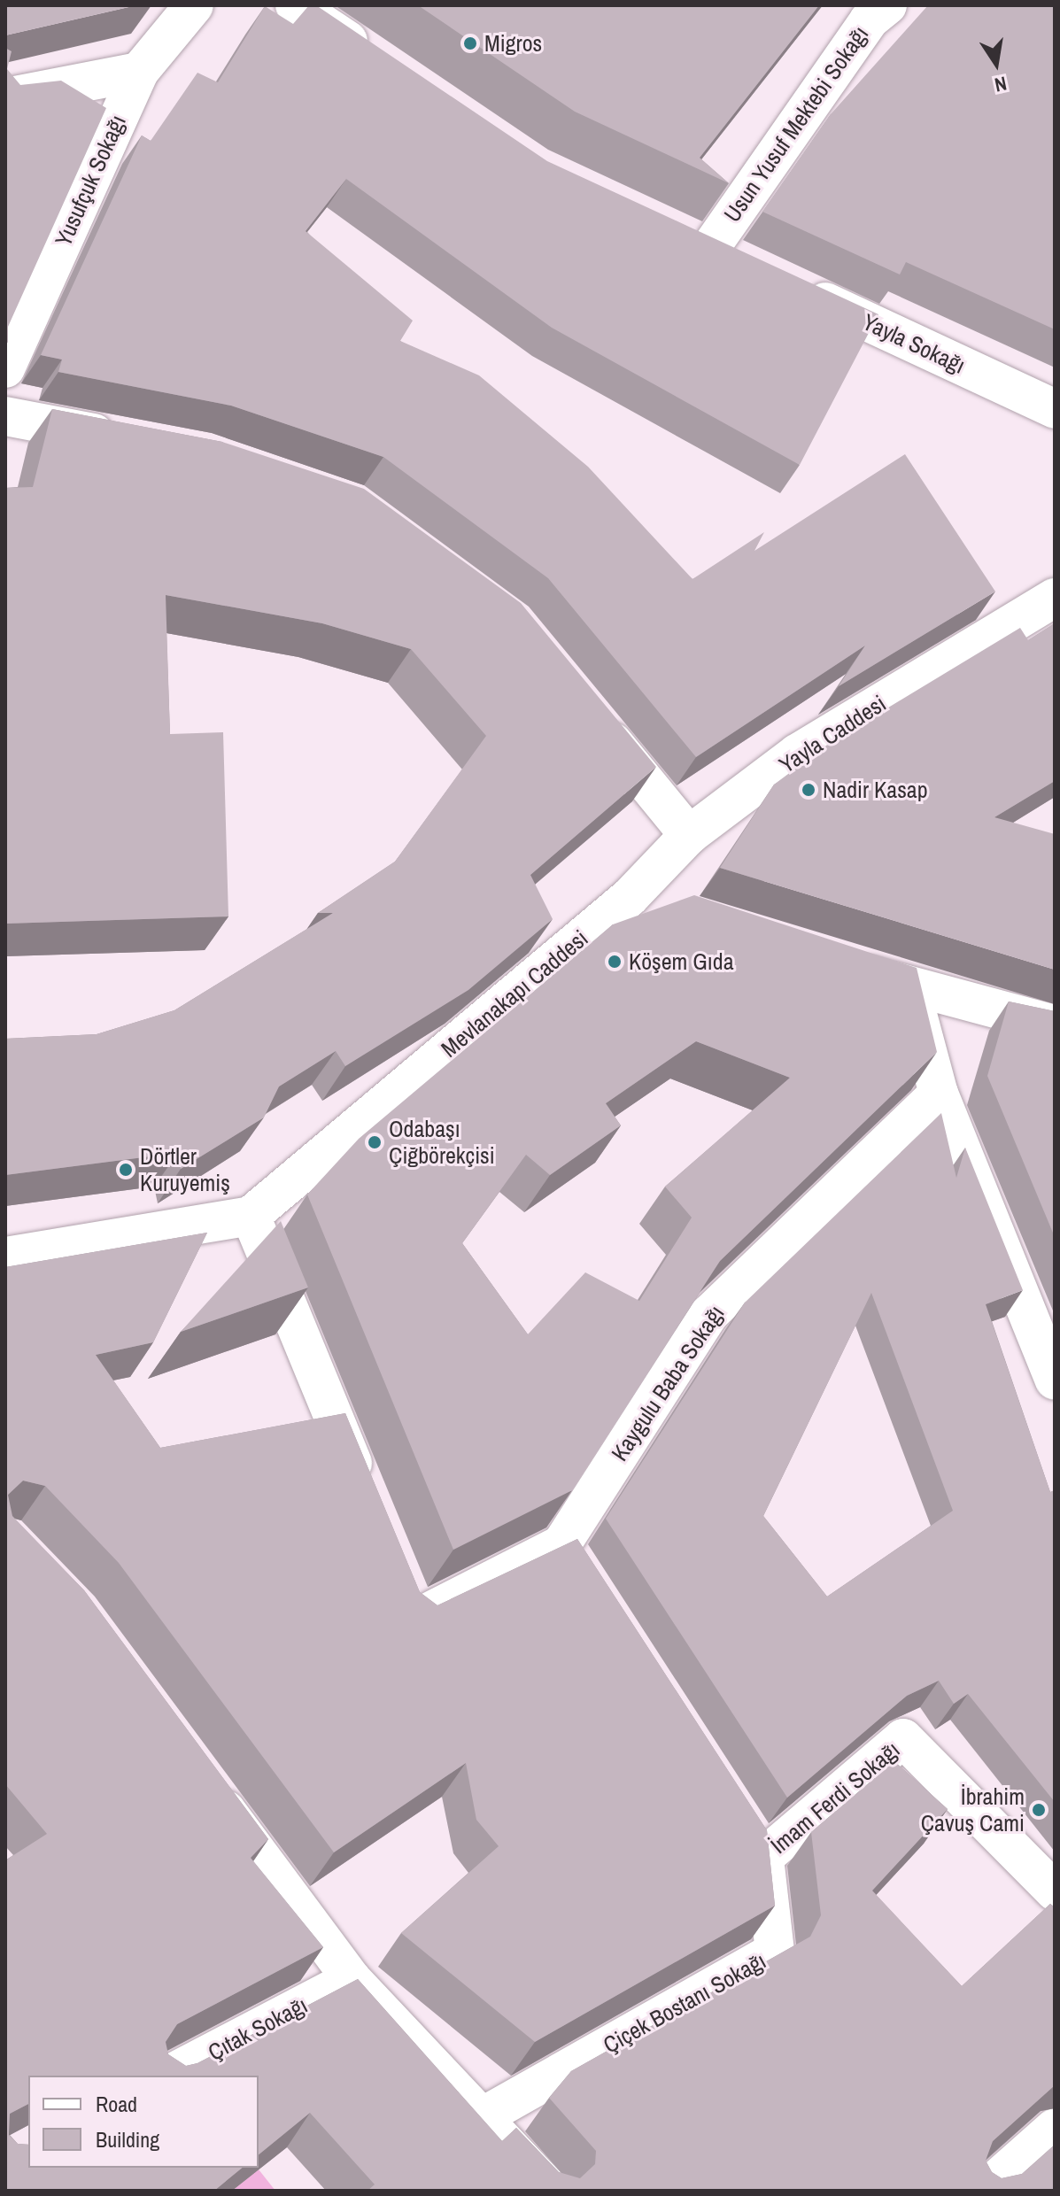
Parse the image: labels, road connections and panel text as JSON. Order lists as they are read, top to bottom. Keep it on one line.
{"streets":{"street":["Usun Yusuf Mektebi Sokağı","Yusufçuk Sokağı","Yayla Sokağı","Yayla Caddesi","Mevlanakapı Caddesi","Kaygulu Baba Sokağı","İmam Ferdi Sokağı","Çiçek Bostanı Sokağı","Çıtak Sokağı"]},"crossings":[["Yayla Caddesi","Mevlanakapı Caddesi"],["İmam Ferdi Sokağı","Çiçek Bostanı Sokağı"]],"places":["Migros","Nadir Kasap","Köşem Gıda","Odabaşı Çiğbörekçisi","Dörtler Kuruyemiş","İbrahim Çavuş Cami"],"legend":["Road","Building"],"north":"bottom"}
